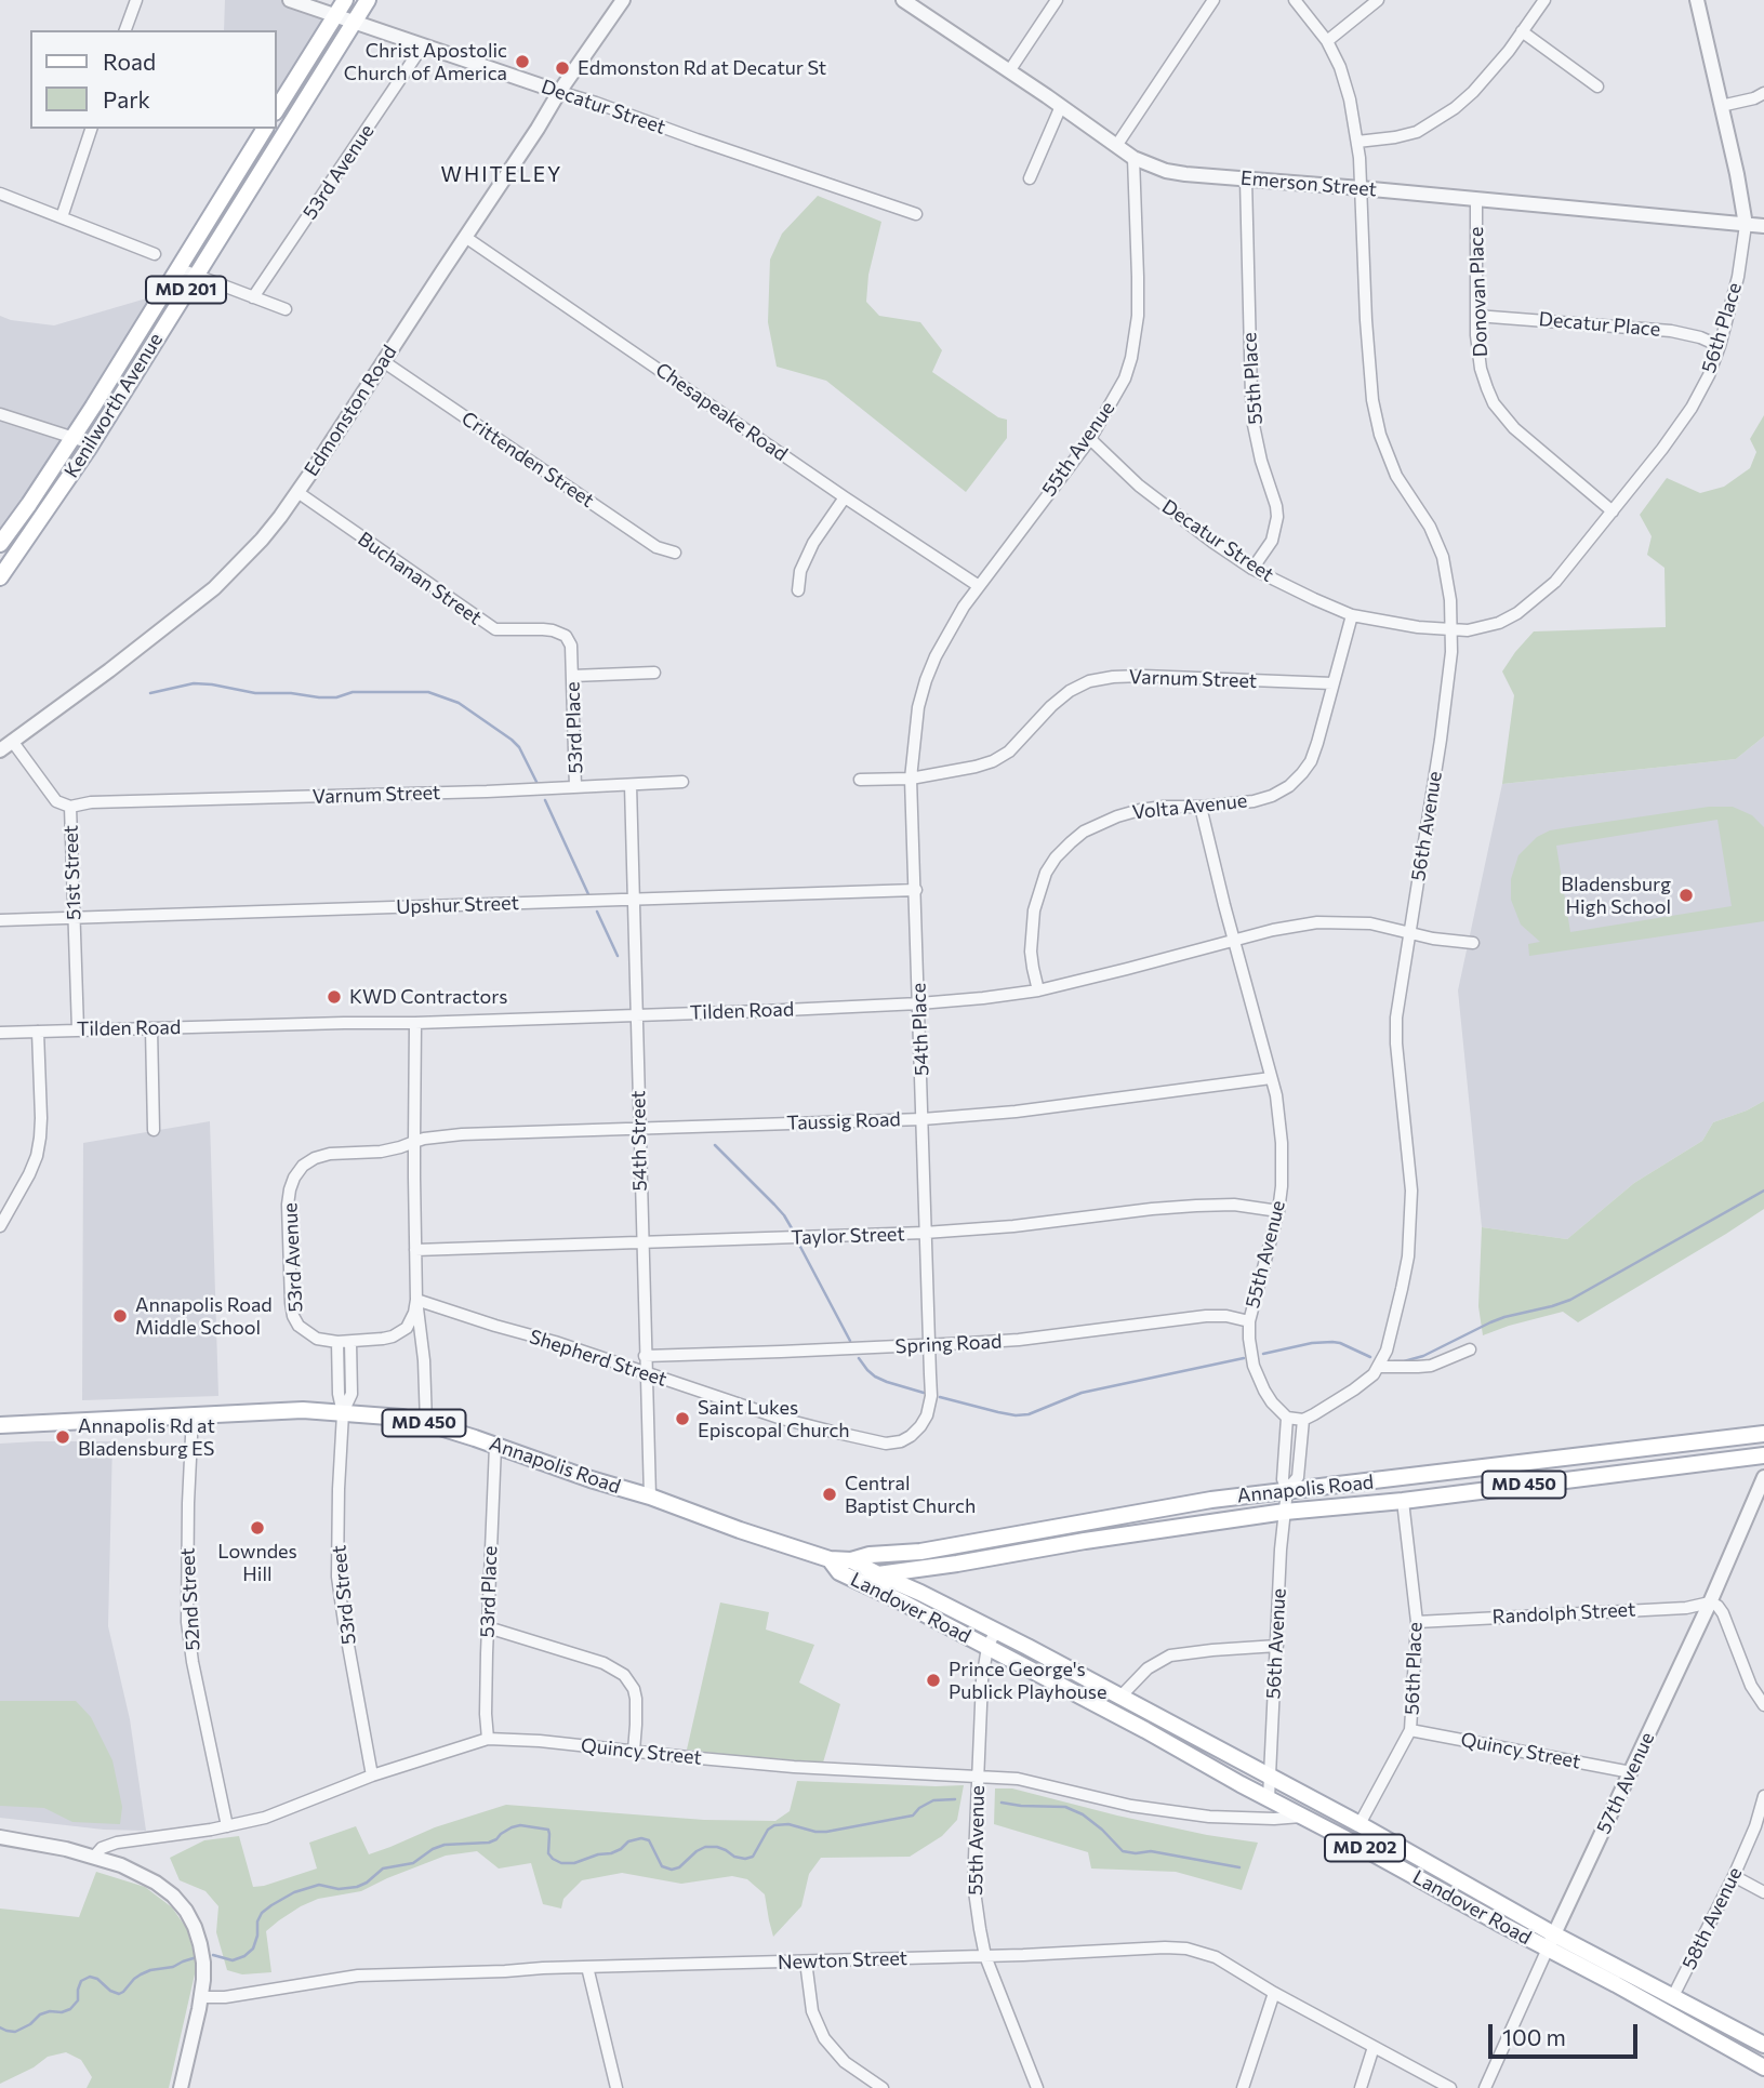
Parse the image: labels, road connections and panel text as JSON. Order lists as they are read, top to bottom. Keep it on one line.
{"streets":{"main road":["MD 201","Kenilworth Avenue","MD 450","Annapolis Road","Landover Road","MD 202"],"street":["Decatur Street","53rd Avenue","Emerson Street","Donovan Place","Decatur Place","56th Place","55th Place","Edmonston Road","Chesapeake Road","55th Avenue","Crittenden Street","Buchanan Street","Varnum Street","53rd Place","Volta Avenue","56th Avenue","51st Street","Upshur Street","Tilden Road","54th Place","Taussig Road","54th Street","Taylor Street","Spring Road","Shepherd Street","53rd Street","52nd Street","Randolph Street","Quincy Street","57th Avenue","58th Avenue","Newton Street"]},"crossings":[["Decatur Street","53rd Avenue"],["Decatur Street","56th Place"],["Decatur Street","55th Place"],["Decatur Street","Kenilworth Avenue"],["Decatur Street","Edmonston Road"],["Decatur Street","55th Avenue"],["Decatur Street","Volta Avenue"],["Decatur Street","56th Avenue"],["53rd Avenue","Taussig Road"],["Emerson Street","Donovan Place"],["Emerson Street","56th Place"],["Emerson Street","55th Place"],["Emerson Street","55th Avenue"],["Emerson Street","56th Avenue"],["Donovan Place","Decatur Place"],["Donovan Place","56th Place"],["Decatur Place","56th Place"],["56th Place","56th Avenue"],["56th Place","Annapolis Road"],["56th Place","Landover Road"],["56th Place","Randolph Street"],["56th Place","Quincy Street"],["Edmonston Road","Chesapeake Road"],["Edmonston Road","Crittenden Street"],["Edmonston Road","Buchanan Street"],["Edmonston Road","51st Street"],["Chesapeake Road","55th Avenue"],["Chesapeake Road","54th Place"],["55th Avenue","Volta Avenue"],["55th Avenue","Tilden Road"],["55th Avenue","54th Place"],["55th Avenue","Taussig Road"],["55th Avenue","Taylor Street"],["55th Avenue","Spring Road"],["55th Avenue","Landover Road"],["55th Avenue","Quincy Street"],["55th Avenue","Newton Street"],["Buchanan Street","53rd Place"],["Varnum Street","53rd Place"],["Varnum Street","Volta Avenue"],["Varnum Street","51st Street"],["Varnum Street","54th Place"],["Varnum Street","54th Street"],["53rd Place","Annapolis Road"],["53rd Place","Quincy Street"],["Volta Avenue","Tilden Road"],["56th Avenue","Tilden Road"],["56th Avenue","Annapolis Road"],["56th Avenue","Landover Road"],["51st Street","Upshur Street"],["51st Street","Tilden Road"],["Upshur Street","54th Place"],["Upshur Street","54th Street"],["Tilden Road","54th Place"],["Tilden Road","54th Street"],["54th Place","Taussig Road"],["54th Place","Taylor Street"],["54th Place","Spring Road"],["54th Place","Shepherd Street"],["Taussig Road","54th Street"],["54th Street","Taylor Street"],["54th Street","Spring Road"],["54th Street","Shepherd Street"],["54th Street","Annapolis Road"],["Annapolis Road","53rd Street"],["Annapolis Road","52nd Street"],["Annapolis Road","Landover Road"],["53rd Street","Quincy Street"],["52nd Street","Quincy Street"],["Landover Road","Quincy Street"],["Landover Road","57th Avenue"],["Landover Road","58th Avenue"],["Randolph Street","57th Avenue"],["Quincy Street","57th Avenue"]],"districts":["WHITELEY"],"places":["Christ Apostolic Church of America","Edmonston Rd at Decatur St","Bladensburg High School","KWD Contractors","Annapolis Road Middle School","Saint Lukes Episcopal Church","Annapolis Rd at Bladensburg ES","Central Baptist Church","Lowndes Hill","Prince George's Publick Playhouse"],"legend":["Road","Park"],"scale_bar":"100 m"}
